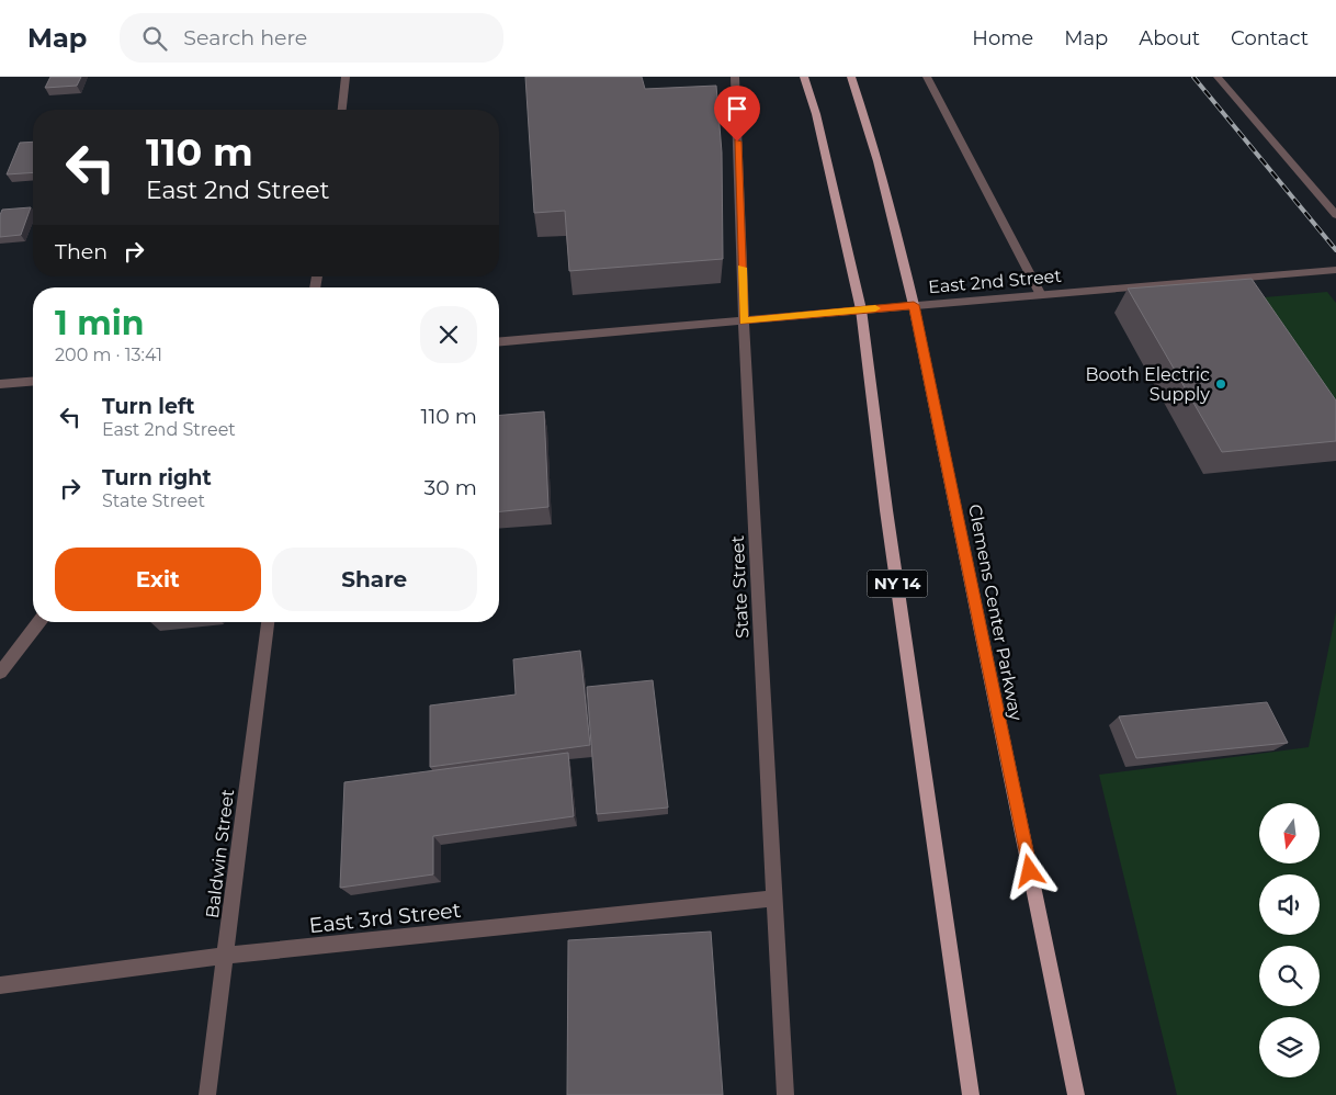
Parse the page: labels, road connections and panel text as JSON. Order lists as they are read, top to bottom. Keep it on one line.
{"streets":{"main road":["NY 14","Clemens Center Parkway"],"street":["East 2nd Street","State Street","Baldwin Street","East 3rd Street"]},"crossings":[["East 2nd Street","NY 14"],["East 2nd Street","State Street"],["East 2nd Street","Clemens Center Parkway"],["State Street","East 3rd Street"],["Baldwin Street","East 3rd Street"]],"places":["Booth Electric Supply"],"north":"bottom","page":{"header":"Map","search":"Search here","nav":["Home","Map","About","Contact"],"turn":["110 m","East 2nd Street"],"then":"Then","heading":["1 min","200 m · 13:41"],"list":[{"name":"Turn left","note":"East 2nd Street","value":"110 m"},{"name":"Turn right","note":"State Street","value":"30 m"}],"buttons":["Exit","Share"]}}
